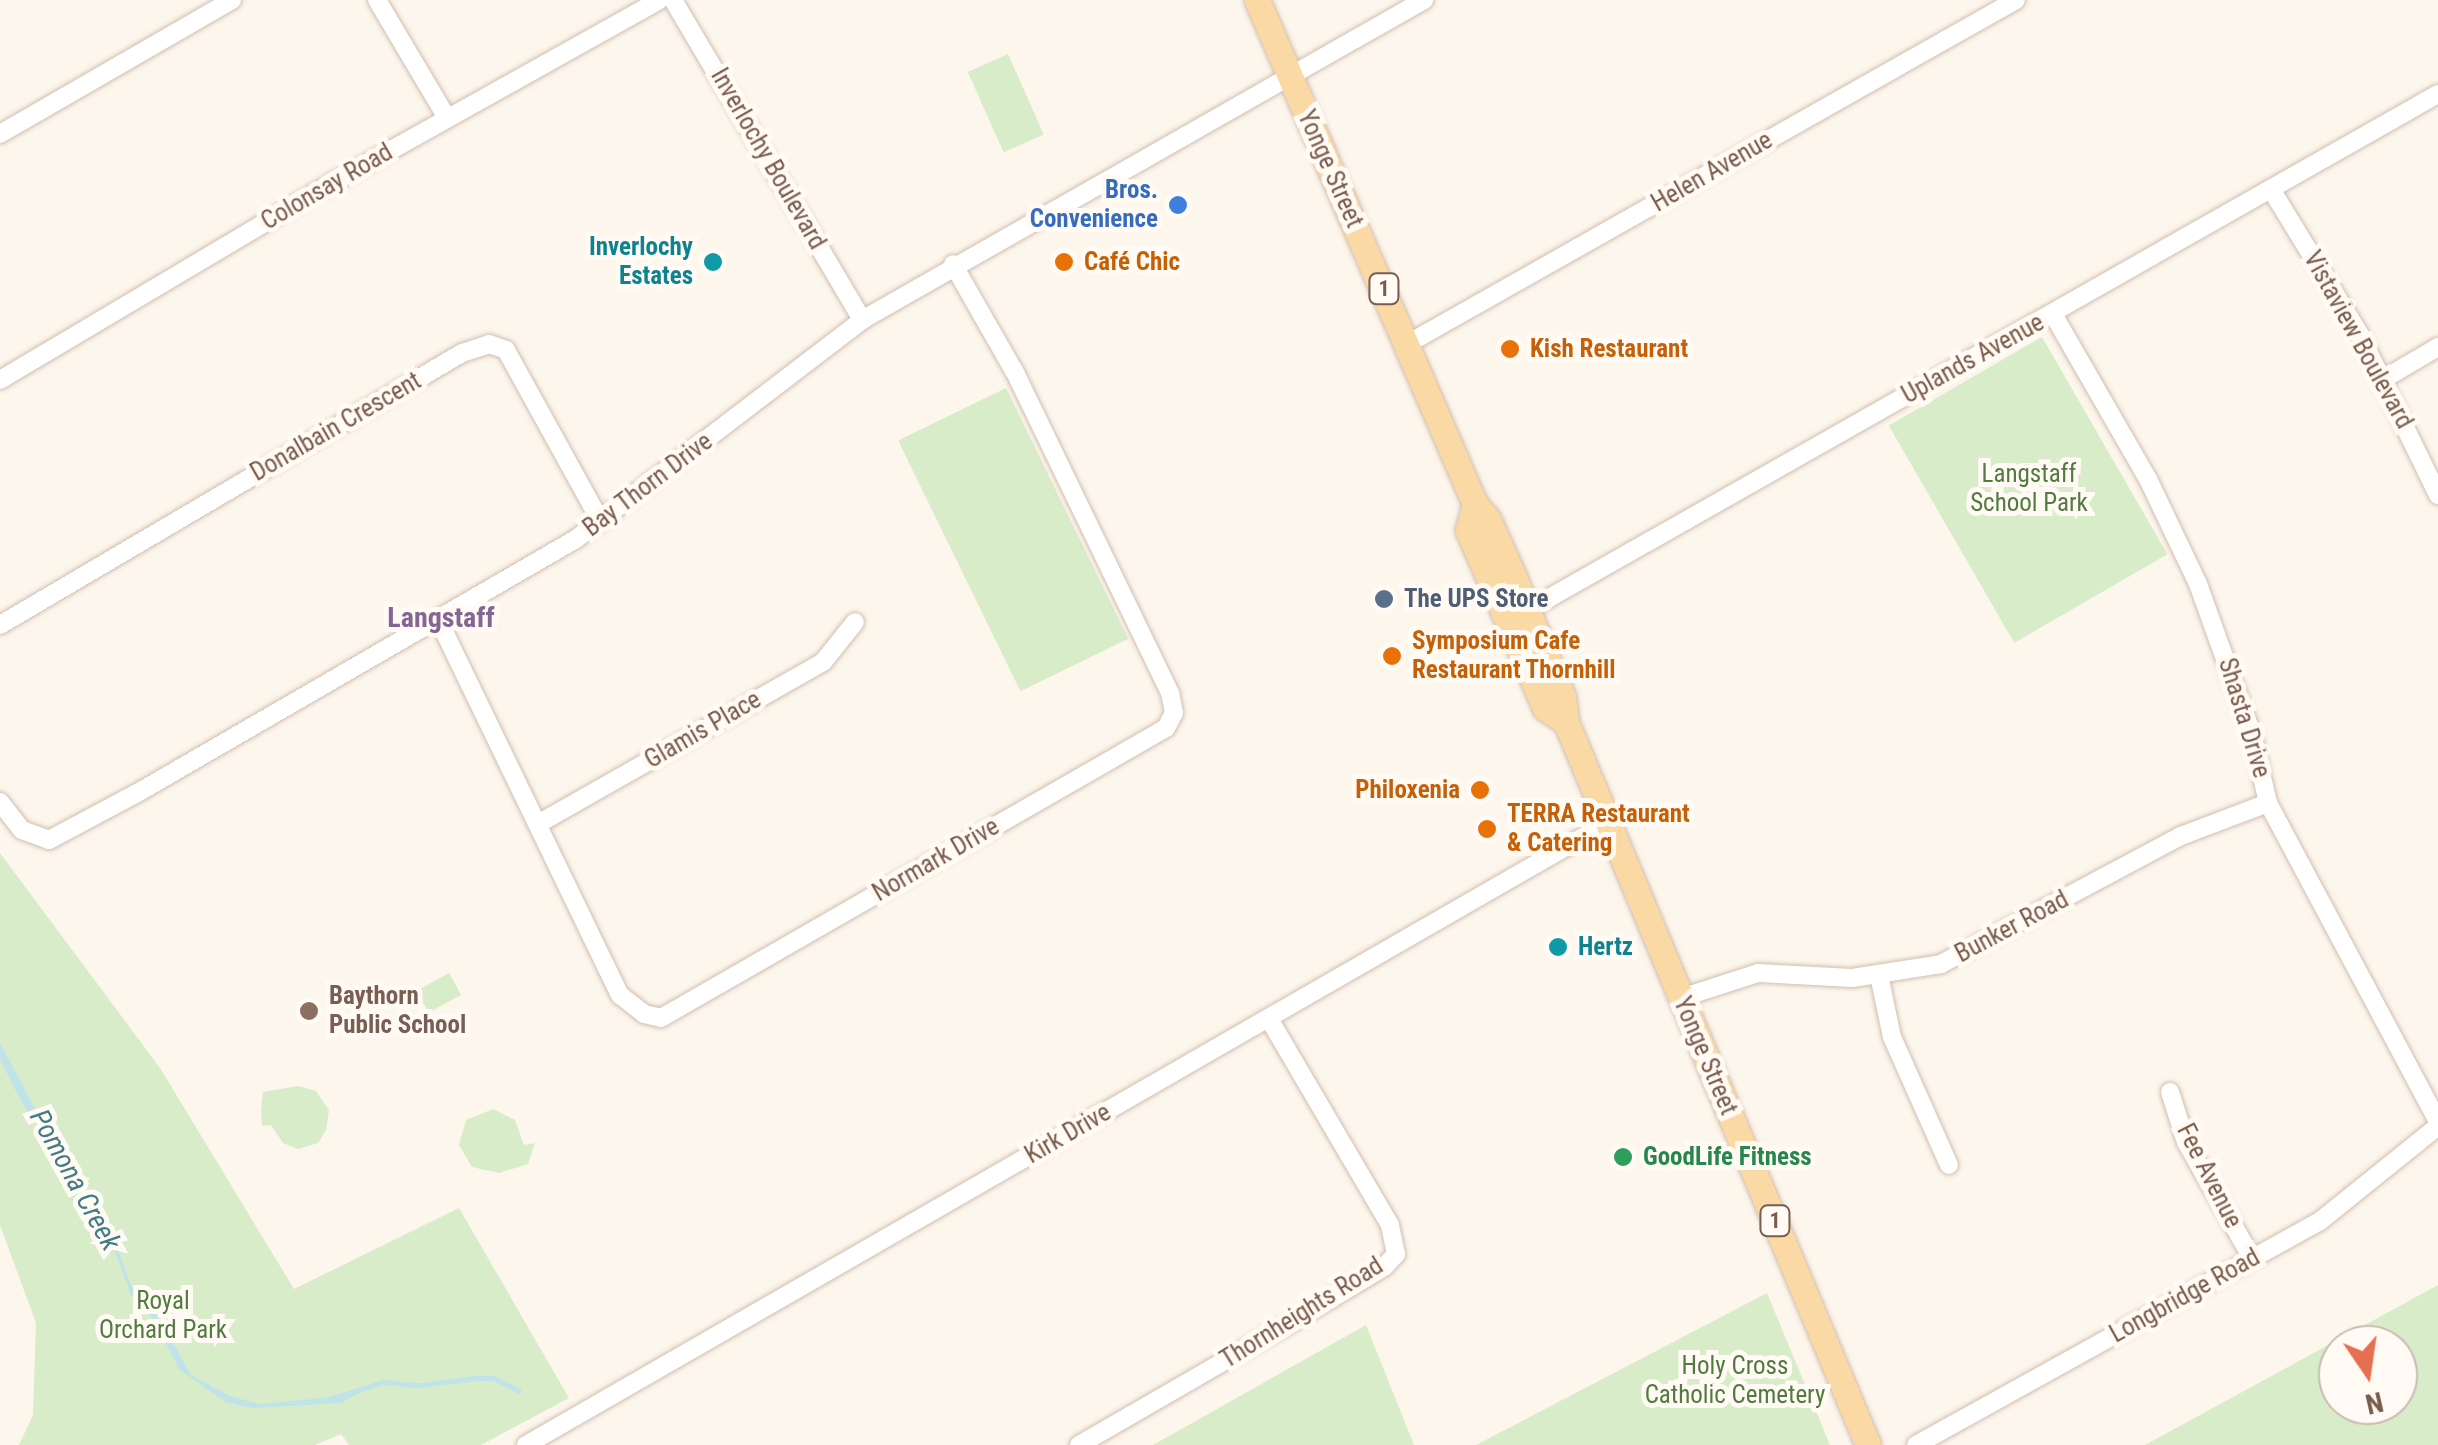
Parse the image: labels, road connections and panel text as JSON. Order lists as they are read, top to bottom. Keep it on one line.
{"streets":{"main road":["Yonge Street","1"],"street":["Inverlochy Boulevard","Helen Avenue","Colonsay Road","Vistaview Boulevard","Uplands Avenue","Donalbain Crescent","Bay Thorn Drive","Shasta Drive","Glamis Place","Normark Drive","Bunker Road","Kirk Drive","Fee Avenue","Longbridge Road","Thornheights Road"]},"crossings":[["Inverlochy Boulevard","Bay Thorn Drive"],["Yonge Street","Helen Avenue"],["Yonge Street","Uplands Avenue"],["Yonge Street","Bay Thorn Drive"],["Yonge Street","Bunker Road"],["Yonge Street","Kirk Drive"],["Vistaview Boulevard","Uplands Avenue"],["Uplands Avenue","Shasta Drive"],["Donalbain Crescent","Bay Thorn Drive"],["Bay Thorn Drive","Normark Drive"],["Shasta Drive","Bunker Road"],["Shasta Drive","Longbridge Road"],["Glamis Place","Normark Drive"],["Kirk Drive","Thornheights Road"],["Fee Avenue","Longbridge Road"]],"districts":["Langstaff"],"water":["Pomona Creek"],"parks":["Langstaff School Park","Royal Orchard Park","Holy Cross Catholic Cemetery"],"places":["Bros. Convenience","Inverlochy Estates","Café Chic","Kish Restaurant","The UPS Store","Symposium Cafe Restaurant Thornhill","Philoxenia","TERRA Restaurant & Catering","Hertz","Baythorn Public School","GoodLife Fitness"],"north":"bottom"}
